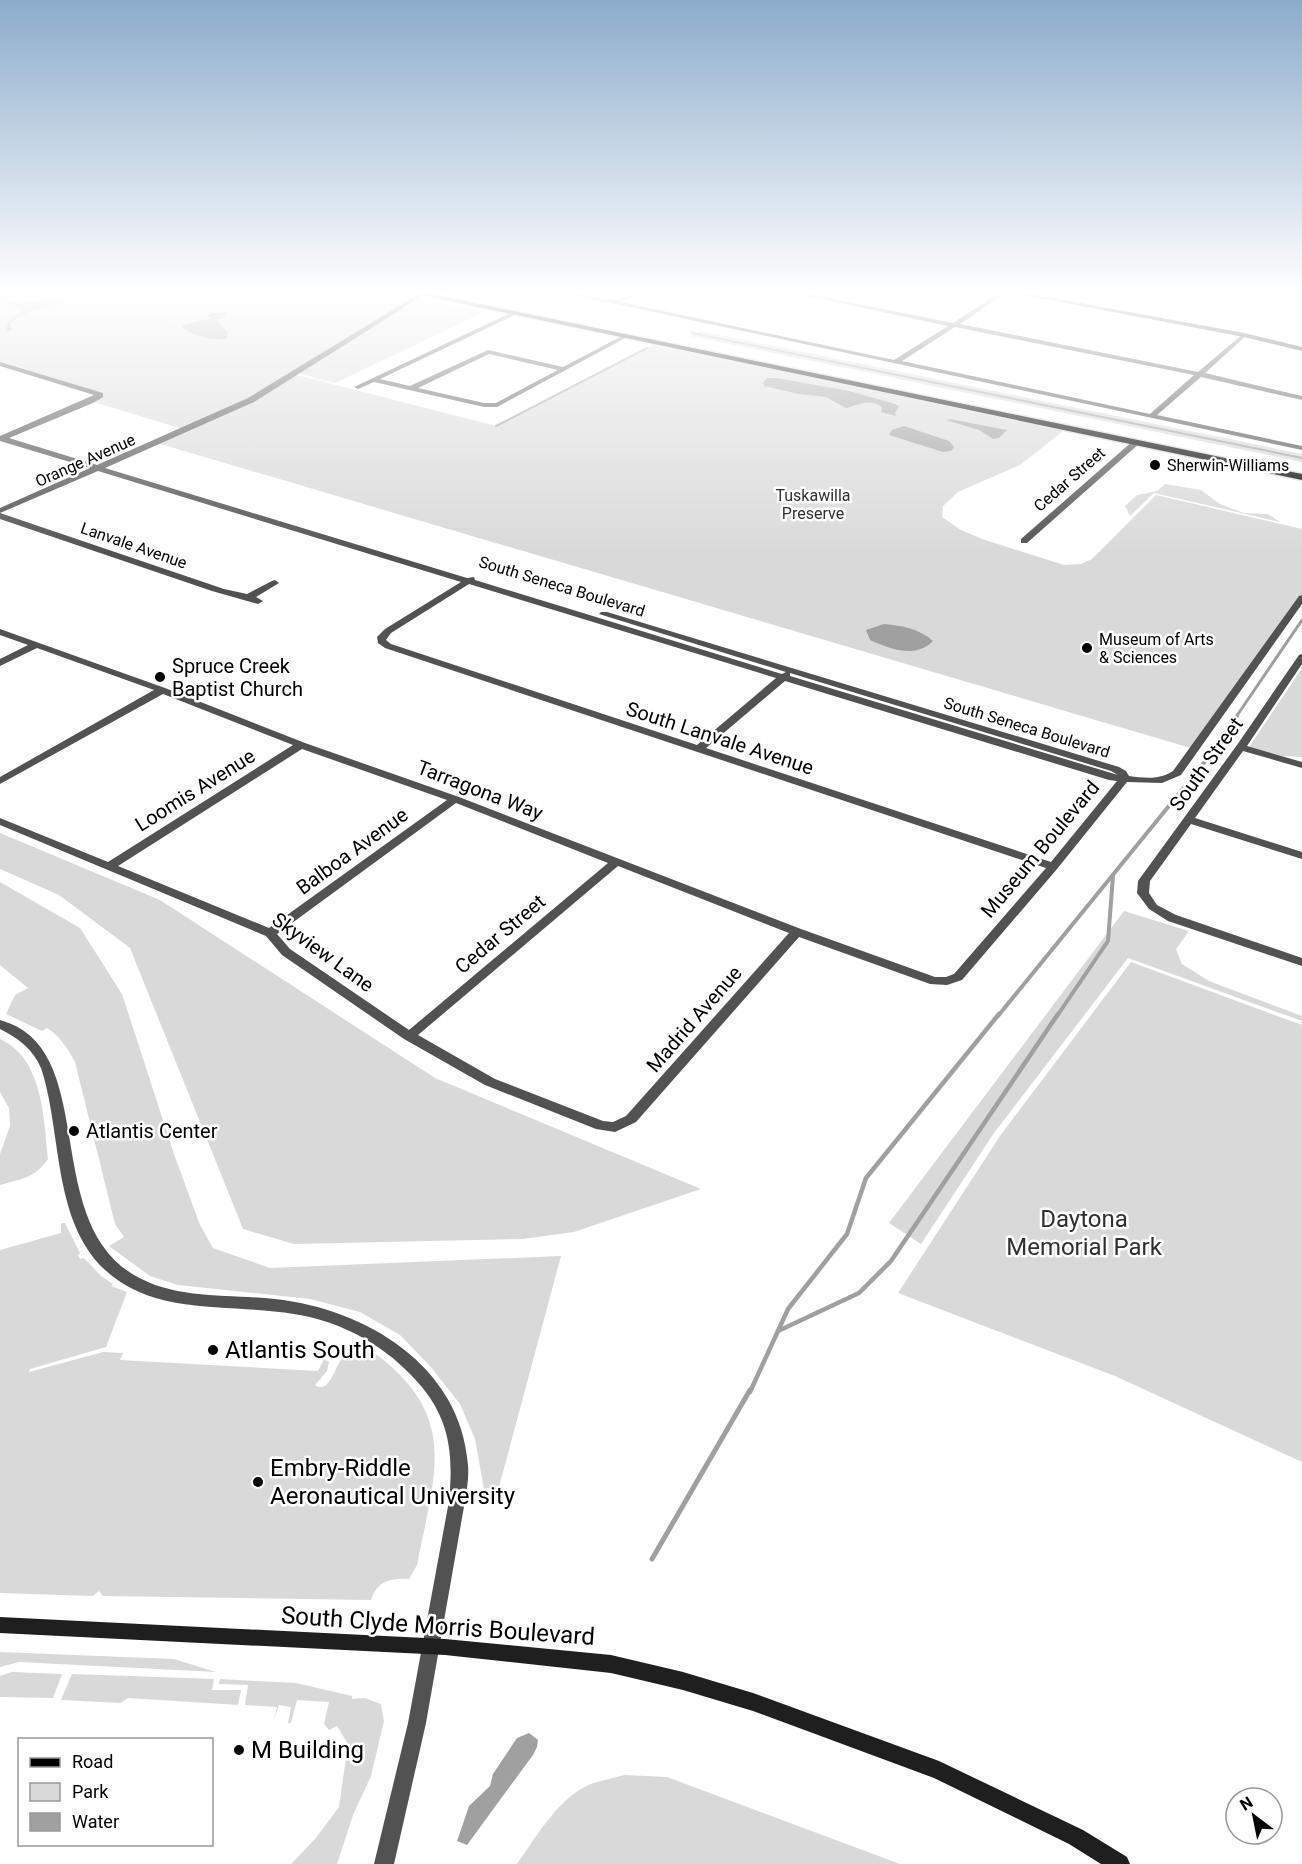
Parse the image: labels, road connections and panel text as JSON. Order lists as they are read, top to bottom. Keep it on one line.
{"streets":{"main road":["South Clyde Morris Boulevard"],"street":["Orange Avenue","Cedar Street","Lanvale Avenue","South Seneca Boulevard","South Lanvale Avenue","South Street","Loomis Avenue","Tarragona Way","Museum Boulevard","Balboa Avenue","Skyview Lane","Madrid Avenue"]},"crossings":[["Orange Avenue","South Seneca Boulevard"],["Cedar Street","Tarragona Way"],["Cedar Street","Skyview Lane"],["South Seneca Boulevard","South Lanvale Avenue"],["South Seneca Boulevard","Museum Boulevard"],["South Lanvale Avenue","Museum Boulevard"],["Loomis Avenue","Tarragona Way"],["Loomis Avenue","Skyview Lane"],["Tarragona Way","Museum Boulevard"],["Tarragona Way","Balboa Avenue"],["Tarragona Way","Madrid Avenue"],["Balboa Avenue","Skyview Lane"],["Skyview Lane","Madrid Avenue"]],"parks":["Tuskawilla Preserve","Daytona Memorial Park"],"places":["Sherwin-Williams","Museum of Arts & Sciences","Spruce Creek Baptist Church","Atlantis Center","Atlantis South","Embry-Riddle Aeronautical University","M Building"],"legend":["Road","Park","Water"],"north":"top left"}
